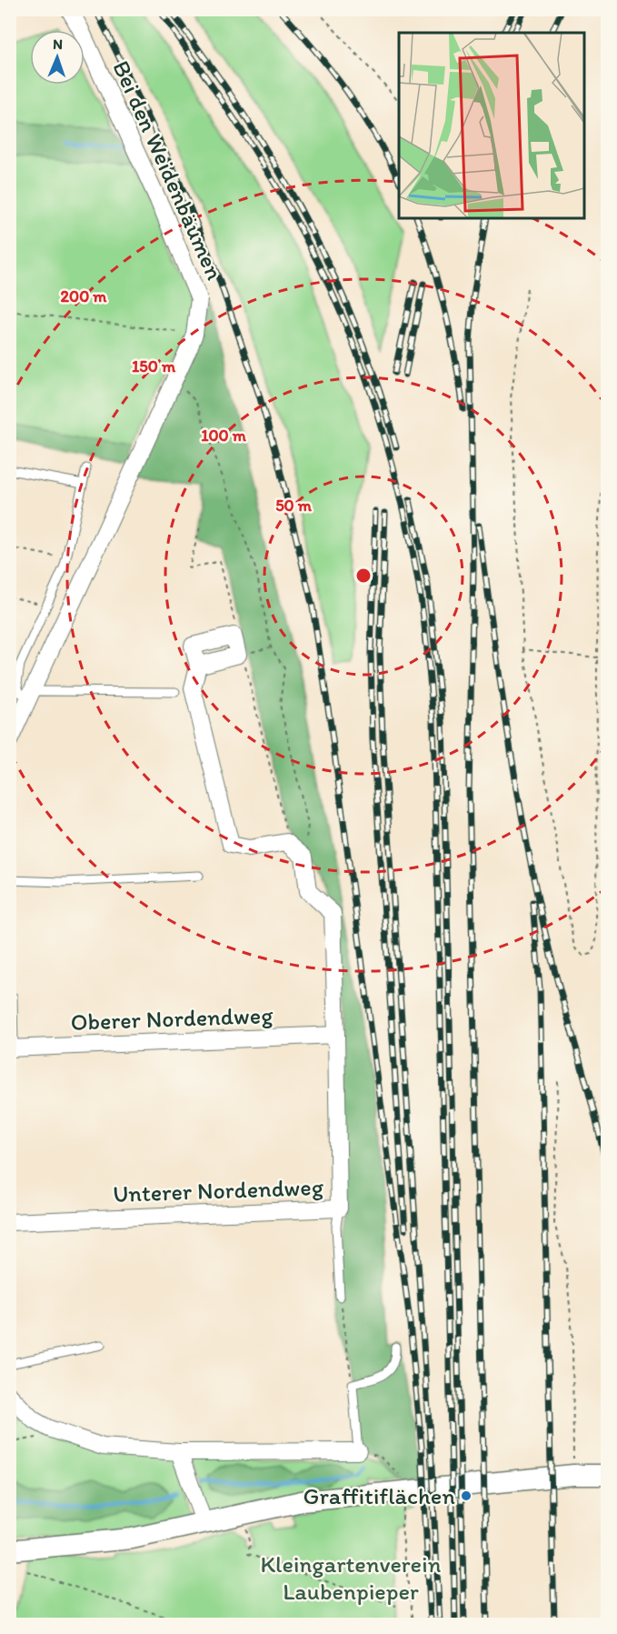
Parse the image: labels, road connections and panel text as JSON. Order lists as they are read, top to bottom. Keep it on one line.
{"streets":{"street":["Bei den Weidenbäumen","Oberer Nordendweg","Unterer Nordendweg"]},"crossings":[["Oberer Nordendweg","Unterer Nordendweg"]],"parks":["Kleingartenverein Laubenpieper"],"places":["Graffitiflächen"],"north":"top","rings":["200 m","150 m","100 m","50 m"]}
